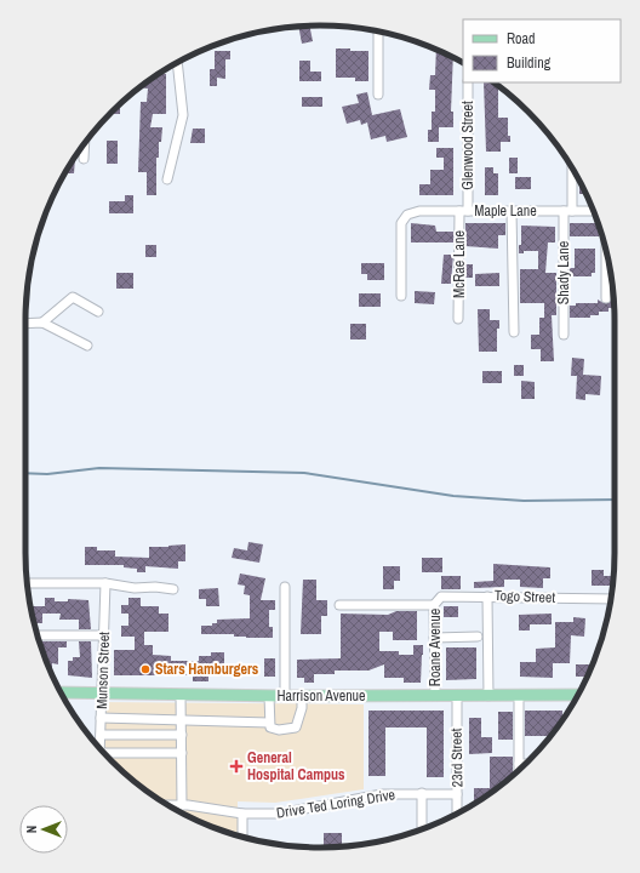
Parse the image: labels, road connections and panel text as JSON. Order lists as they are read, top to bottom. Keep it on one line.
{"streets":{"main road":["Harrison Avenue"],"street":["Glenwood Street","Maple Lane","McRae Lane","Shady Lane","Togo Street","Roane Avenue","Munson Street","23rd Street","Drive Ted Loring Drive"]},"crossings":[["Glenwood Street","Maple Lane"],["Glenwood Street","McRae Lane"],["Maple Lane","McRae Lane"],["Maple Lane","Shady Lane"],["Togo Street","Roane Avenue"],["Roane Avenue","Harrison Avenue"],["Munson Street","Harrison Avenue"],["Harrison Avenue","23rd Street"],["23rd Street","Drive Ted Loring Drive"]],"places":{"other":["Stars Hamburgers"],"health":["General Hospital Campus"]},"legend":["Road","Building"],"north":"left"}
